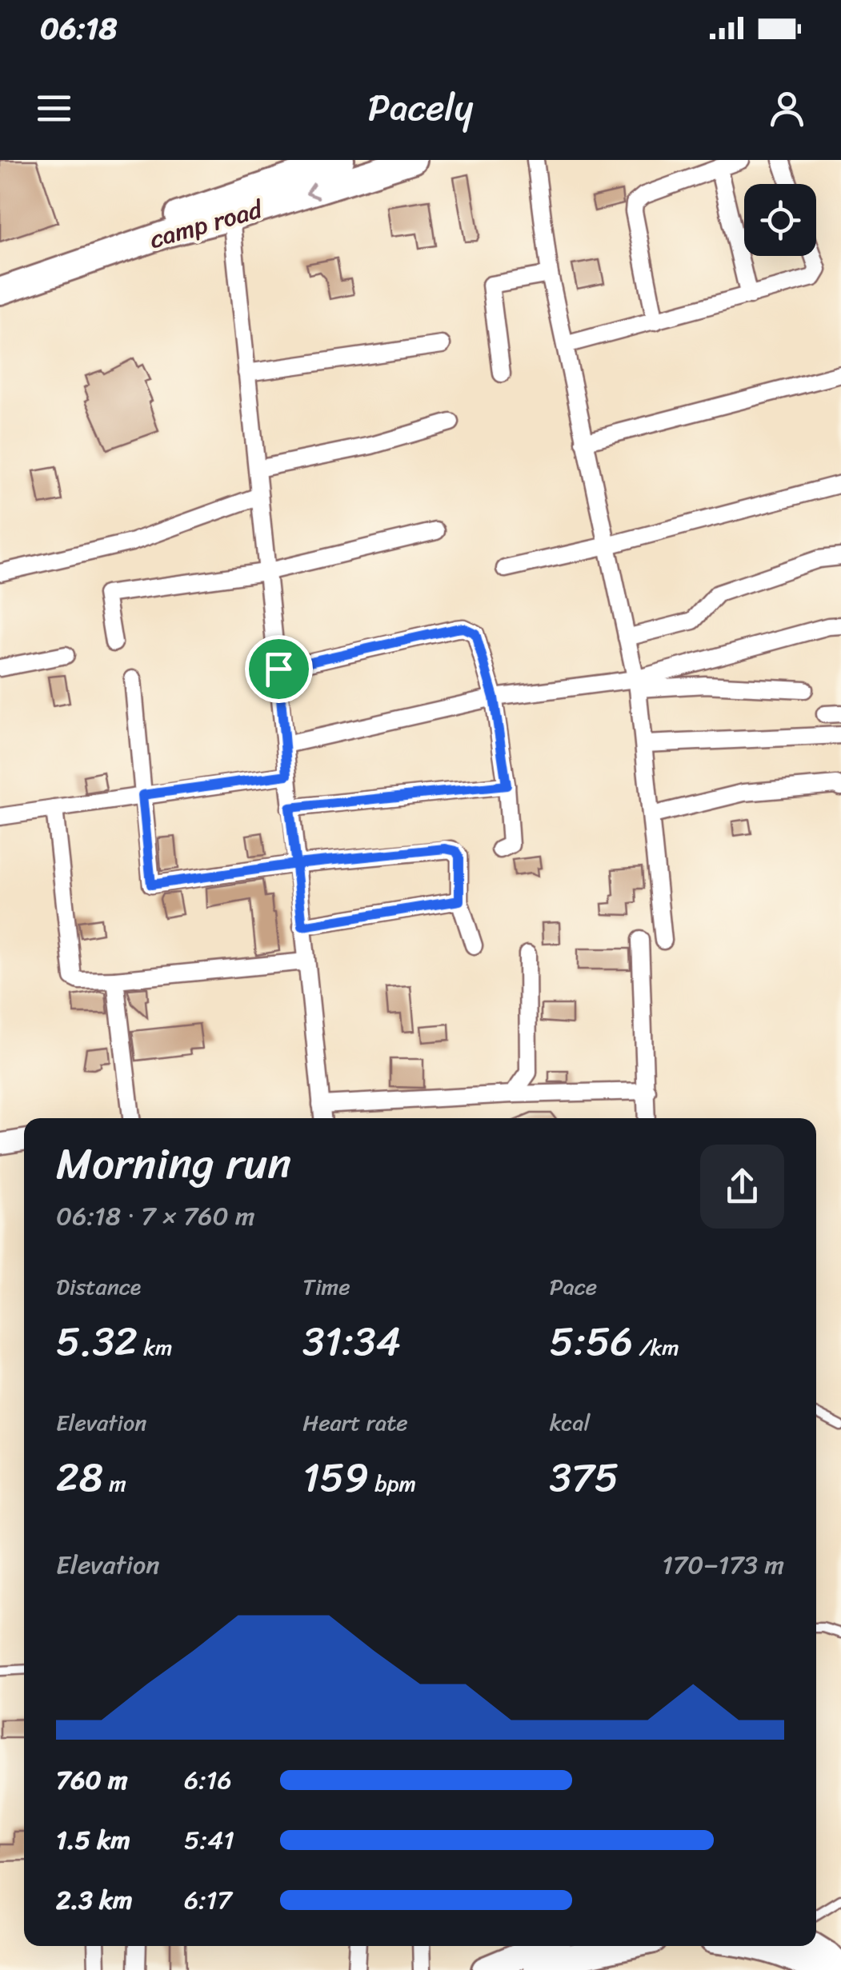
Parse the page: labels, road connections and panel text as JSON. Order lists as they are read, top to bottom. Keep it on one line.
{"streets":{"main road":["camp road"]},"page":{"status":"06:18","header":"Pacely","heading":["Morning run","06:18 · 7 × 760 m"],"stats":[["Distance","5.32 km"],["Time","31:34"],["Pace","5:56 /km"],["Elevation","28 m"],["Heart rate","159 bpm"],["kcal","375"]],"chart":["Elevation","170–173 m"],"list":[{"name":"760 m","note":"6:16"},{"name":"1.5 km","note":"5:41"},{"name":"2.3 km","note":"6:17"}]}}
